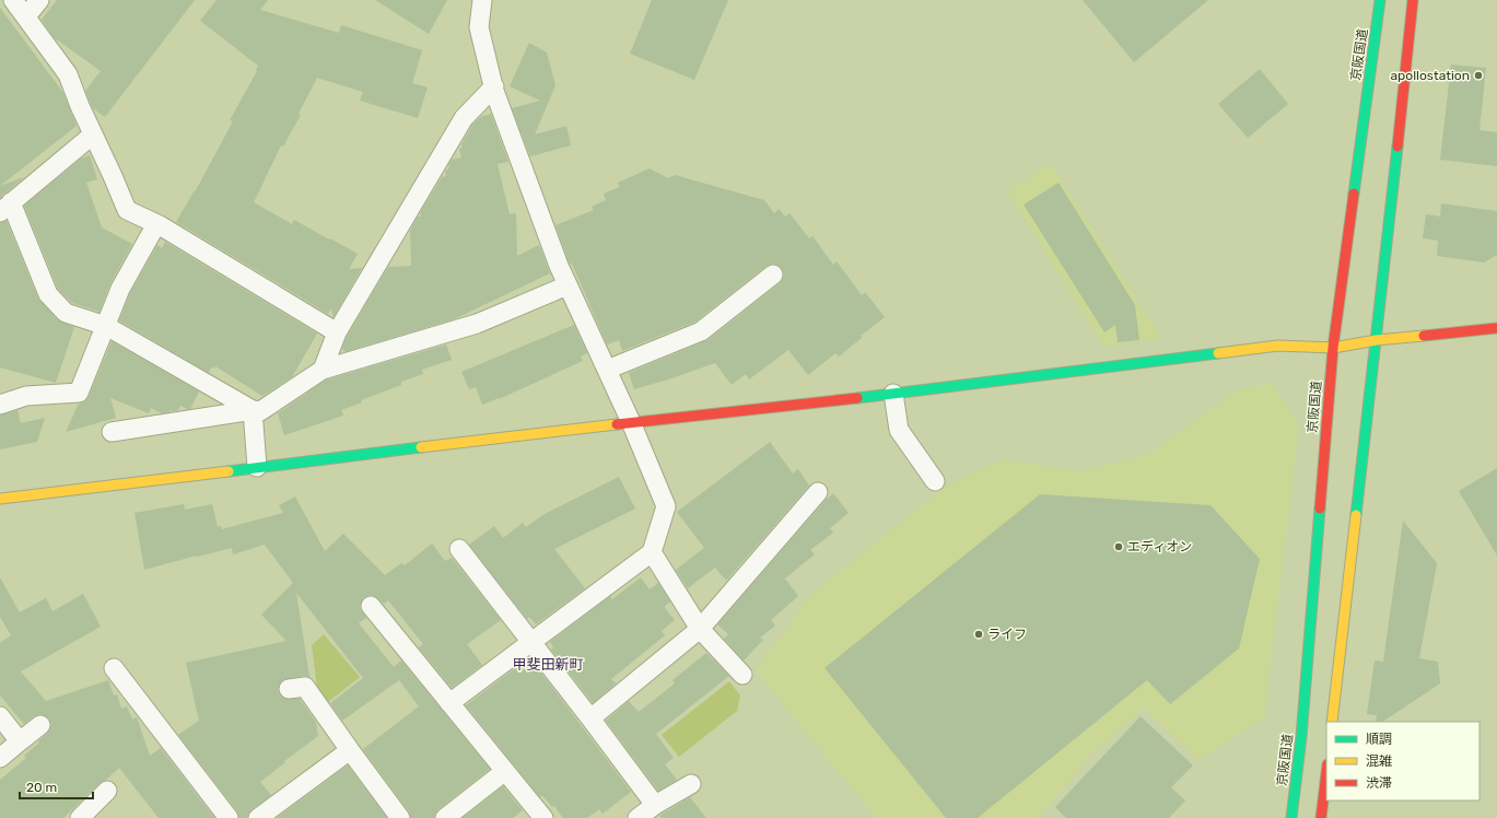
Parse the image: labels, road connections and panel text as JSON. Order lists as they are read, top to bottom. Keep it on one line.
{"streets":{"main road":["京阪国道"]},"districts":["甲斐田新町"],"places":["apollostation","エディオン","ライフ"],"legend":["順調","混雑","渋滞"],"scale_bar":"20 m"}
